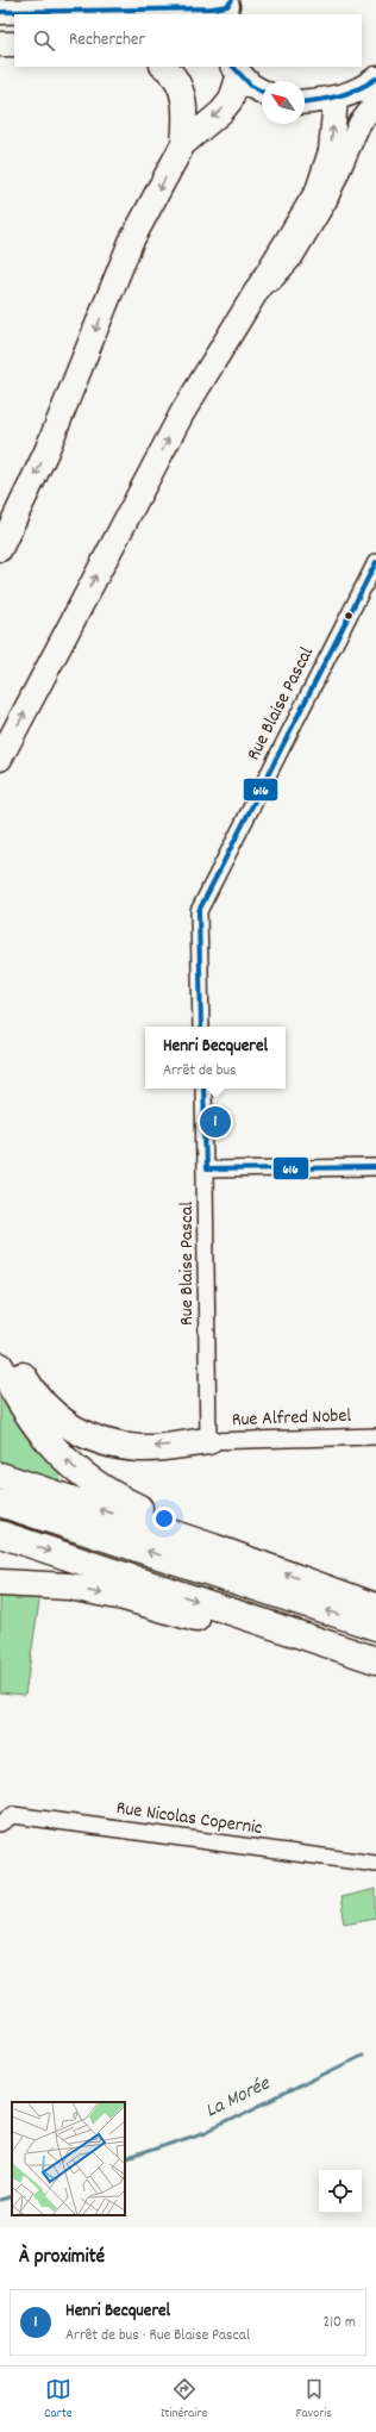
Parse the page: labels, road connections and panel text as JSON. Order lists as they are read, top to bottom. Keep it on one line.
{"streets":{"street":["Rue Blaise Pascal","Rue Alfred Nobel","Rue Nicolas Copernic"]},"crossings":[["Rue Blaise Pascal","Rue Alfred Nobel"]],"water":["La Morée"],"lines":["transit line 616"],"north":"top left","page":{"search":"Rechercher","popup":["Henri Becquerel","Arrêt de bus"],"pins":"1","heading":"À proximité","list":[{"mark":"1","name":"Henri Becquerel","note":"Arrêt de bus · Rue Blaise Pascal","value":"210 m"}],"nav":["Carte","Itinéraire","Favoris"]}}
